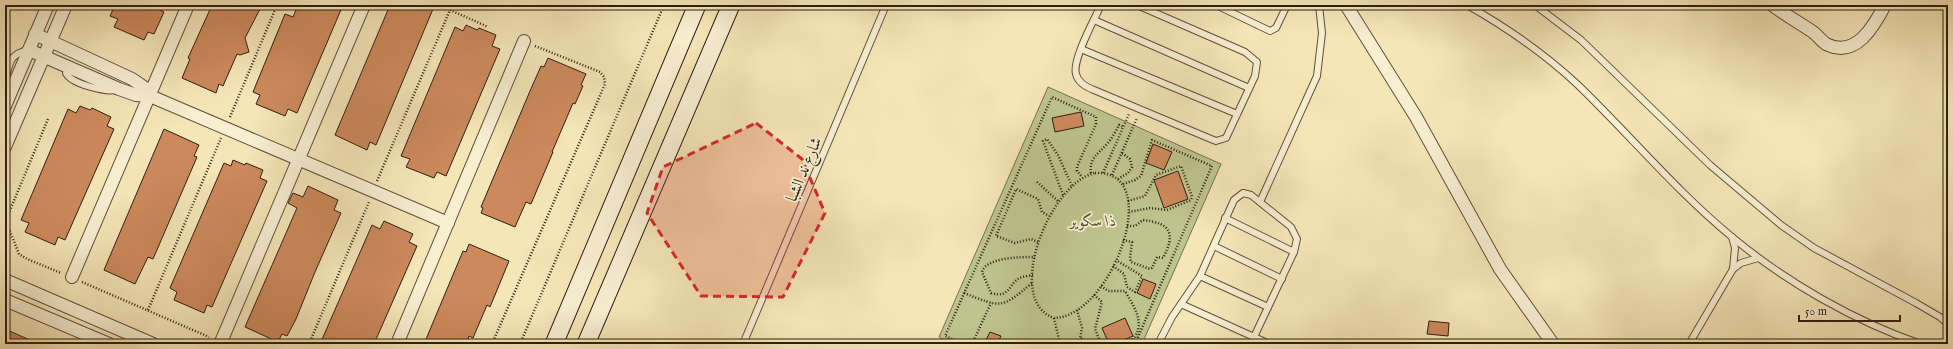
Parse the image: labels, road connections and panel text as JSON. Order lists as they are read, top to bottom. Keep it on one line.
{"streets":{"lane":["شارع ند الشبا"]},"parks":["ذا سكوير"],"scale_bar":"50 m"}
